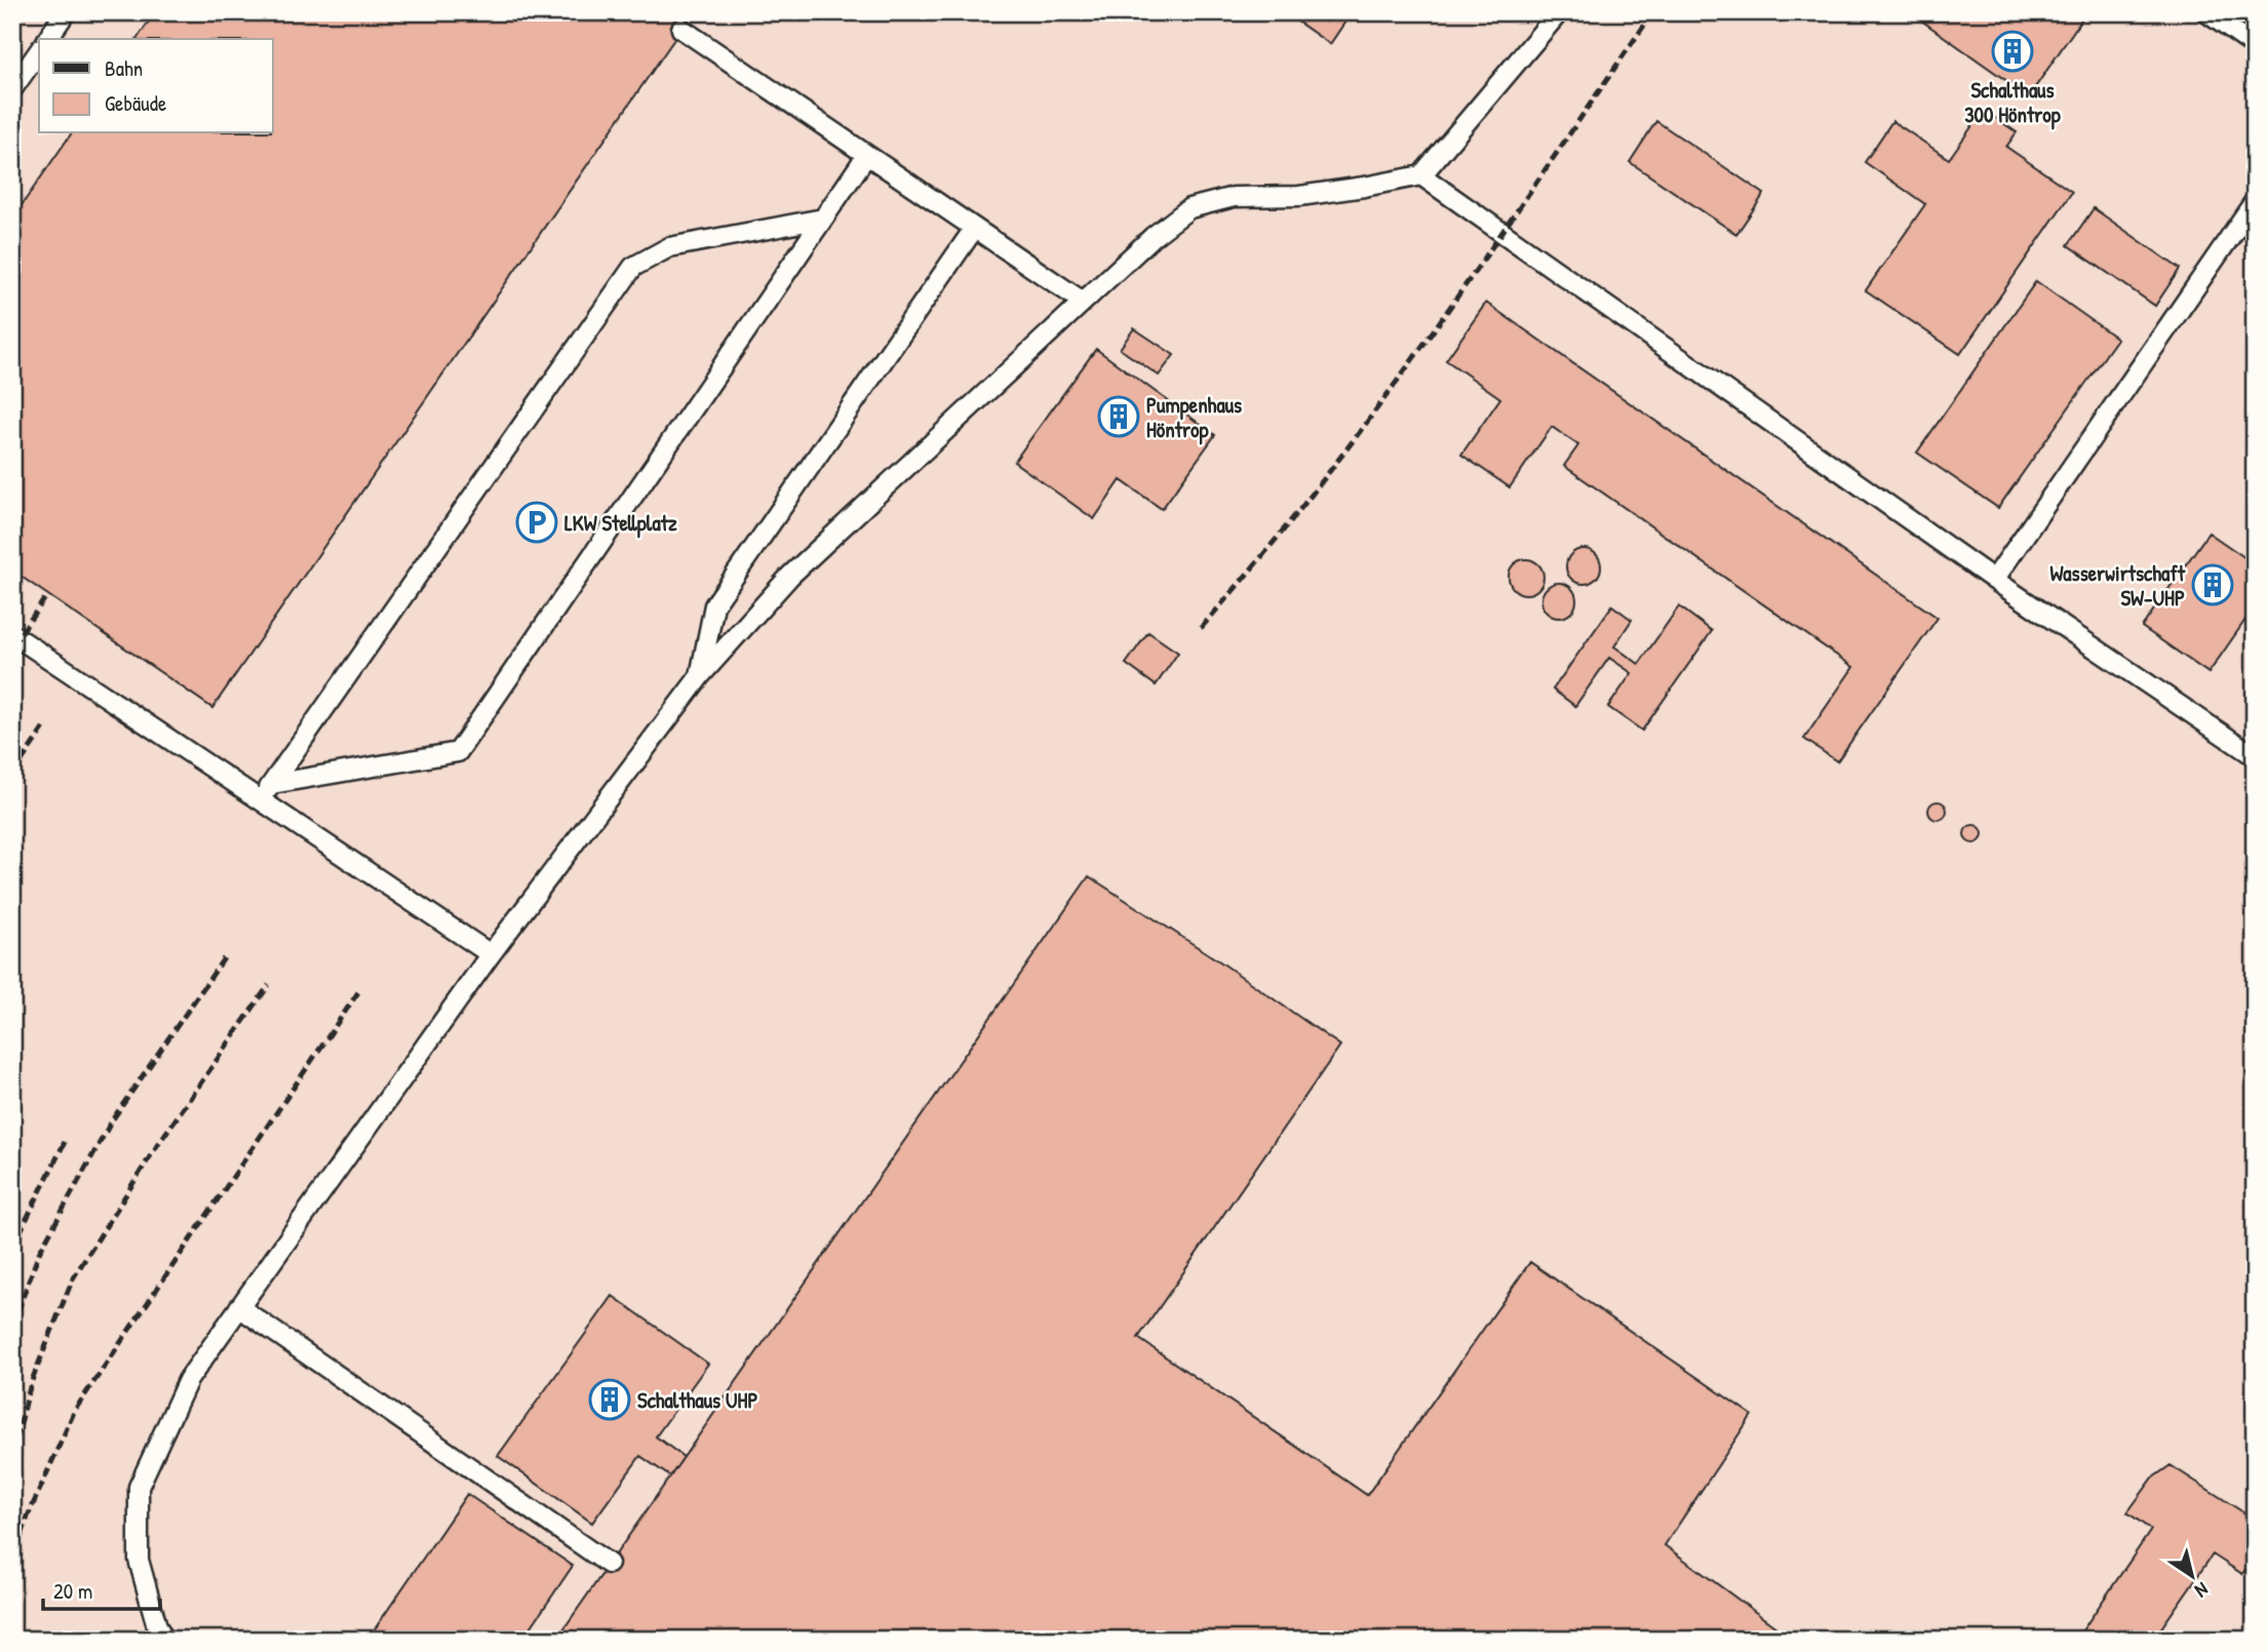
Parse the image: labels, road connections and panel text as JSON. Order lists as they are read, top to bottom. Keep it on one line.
{"places":{"building":["Schalthaus 300 Höntrop","Pumpenhaus Höntrop","Wasserwirtschaft SW-UHP","Schalthaus UHP"],"parking":["LKW Stellplatz"]},"legend":["Bahn","Gebäude"],"scale_bar":"20 m","north":"bottom right"}
